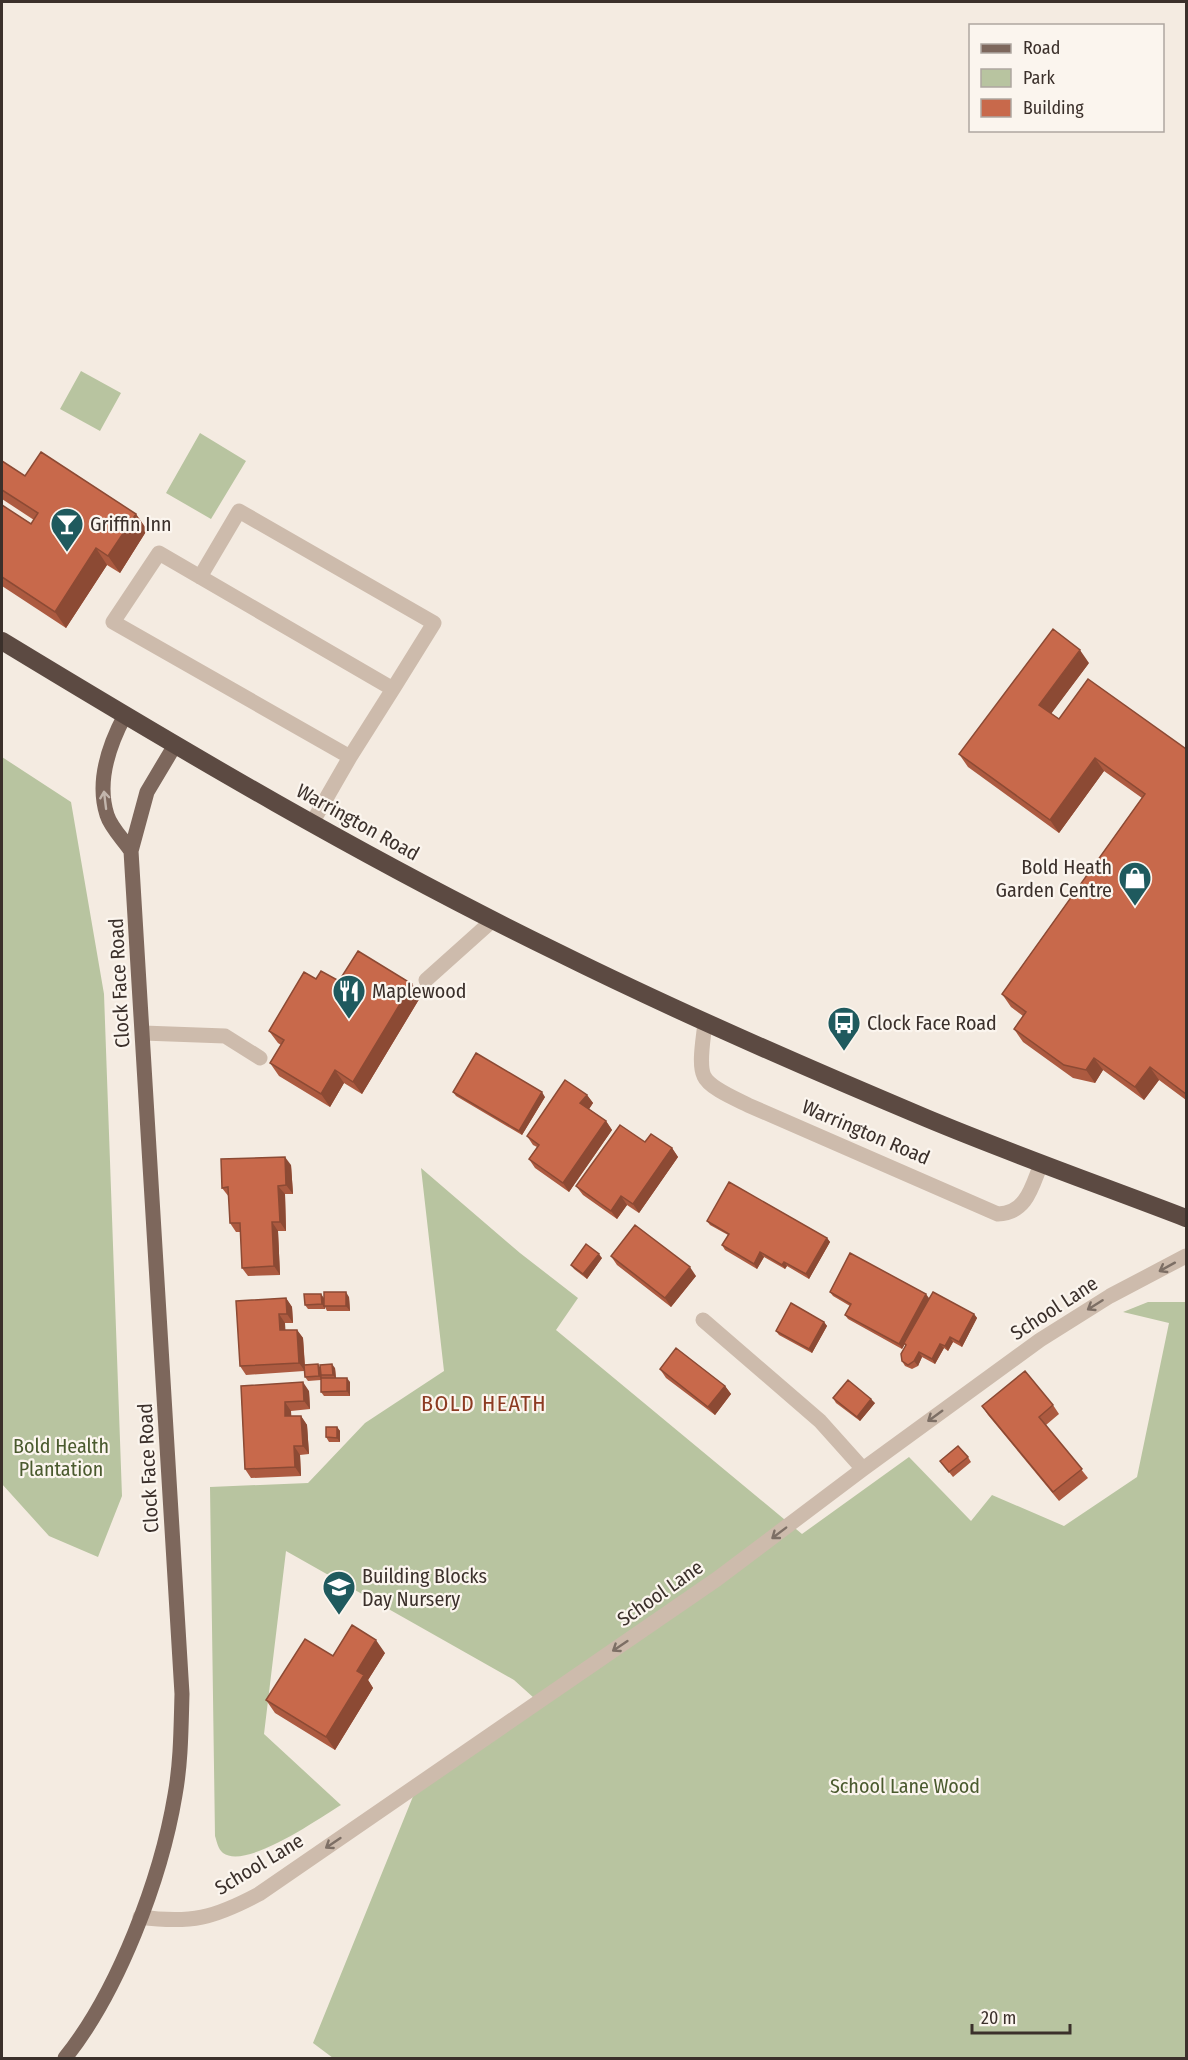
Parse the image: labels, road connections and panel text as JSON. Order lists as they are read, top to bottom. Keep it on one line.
{"streets":{"highway":["Warrington Road"],"main road":["Clock Face Road"],"street":["School Lane"]},"crossings":[["Warrington Road","Clock Face Road"],["Clock Face Road","School Lane"]],"one_way":["School Lane"],"districts":["BOLD HEATH"],"parks":["Bold Health Plantation","School Lane Wood"],"places":{"bar":["Griffin Inn"],"shop":["Bold Heath Garden Centre"],"restaurant":["Maplewood"],"bus stop":["Clock Face Road"],"school or university":["Building Blocks Day Nursery"]},"legend":["Road","Park","Building"],"scale_bar":"20 m"}
